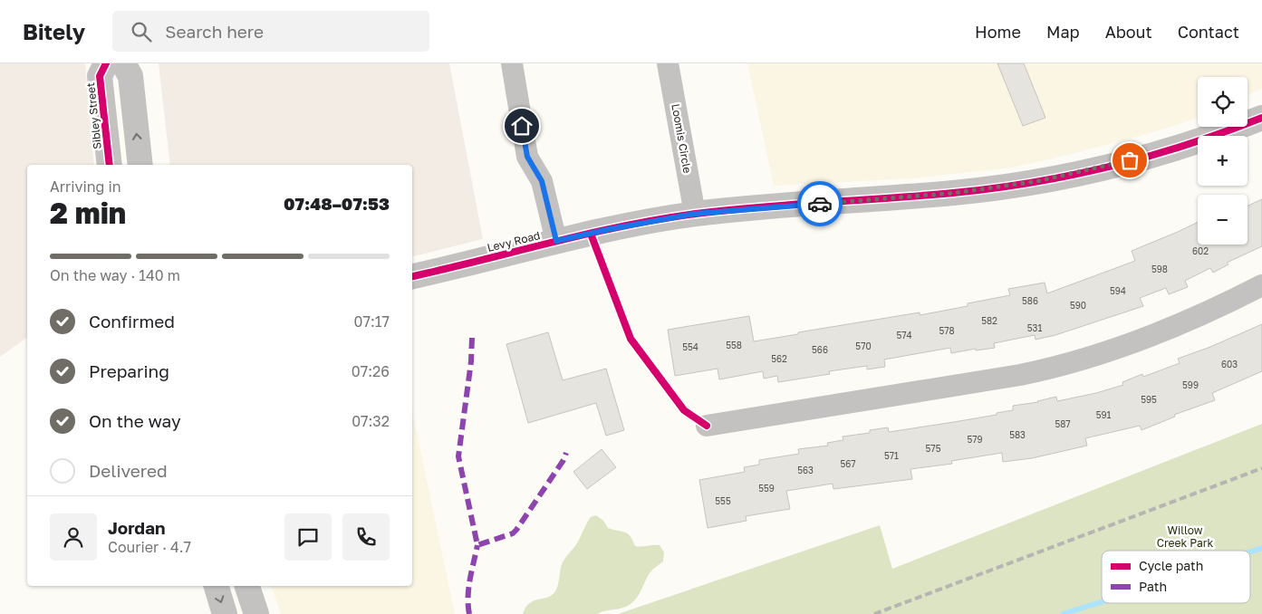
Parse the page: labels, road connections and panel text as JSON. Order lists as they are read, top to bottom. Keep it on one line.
{"streets":{"street":["Sibley Street","Loomis Circle","Levy Road"]},"crossings":[["Loomis Circle","Levy Road"]],"parks":["Willow Creek Park"],"house_numbers":["602","598","594","586","590","582","531","578","574","558","570","554","566","562","603","599","595","591","587","583","579","575","571","567","563","559","555"],"legend":["Cycle path","Path"],"page":{"header":"Bitely","search":"Search here","nav":["Home","Map","About","Contact"],"map_buttons":["+","−"],"heading":["2 min","Arriving in","07:48–07:53"],"panel":["Jordan","Courier · 4.7"],"bar":"On the way · 140 m","list":[["Confirmed","07:17"],["Preparing","07:26"],["On the way","07:32"],"Delivered"]}}
